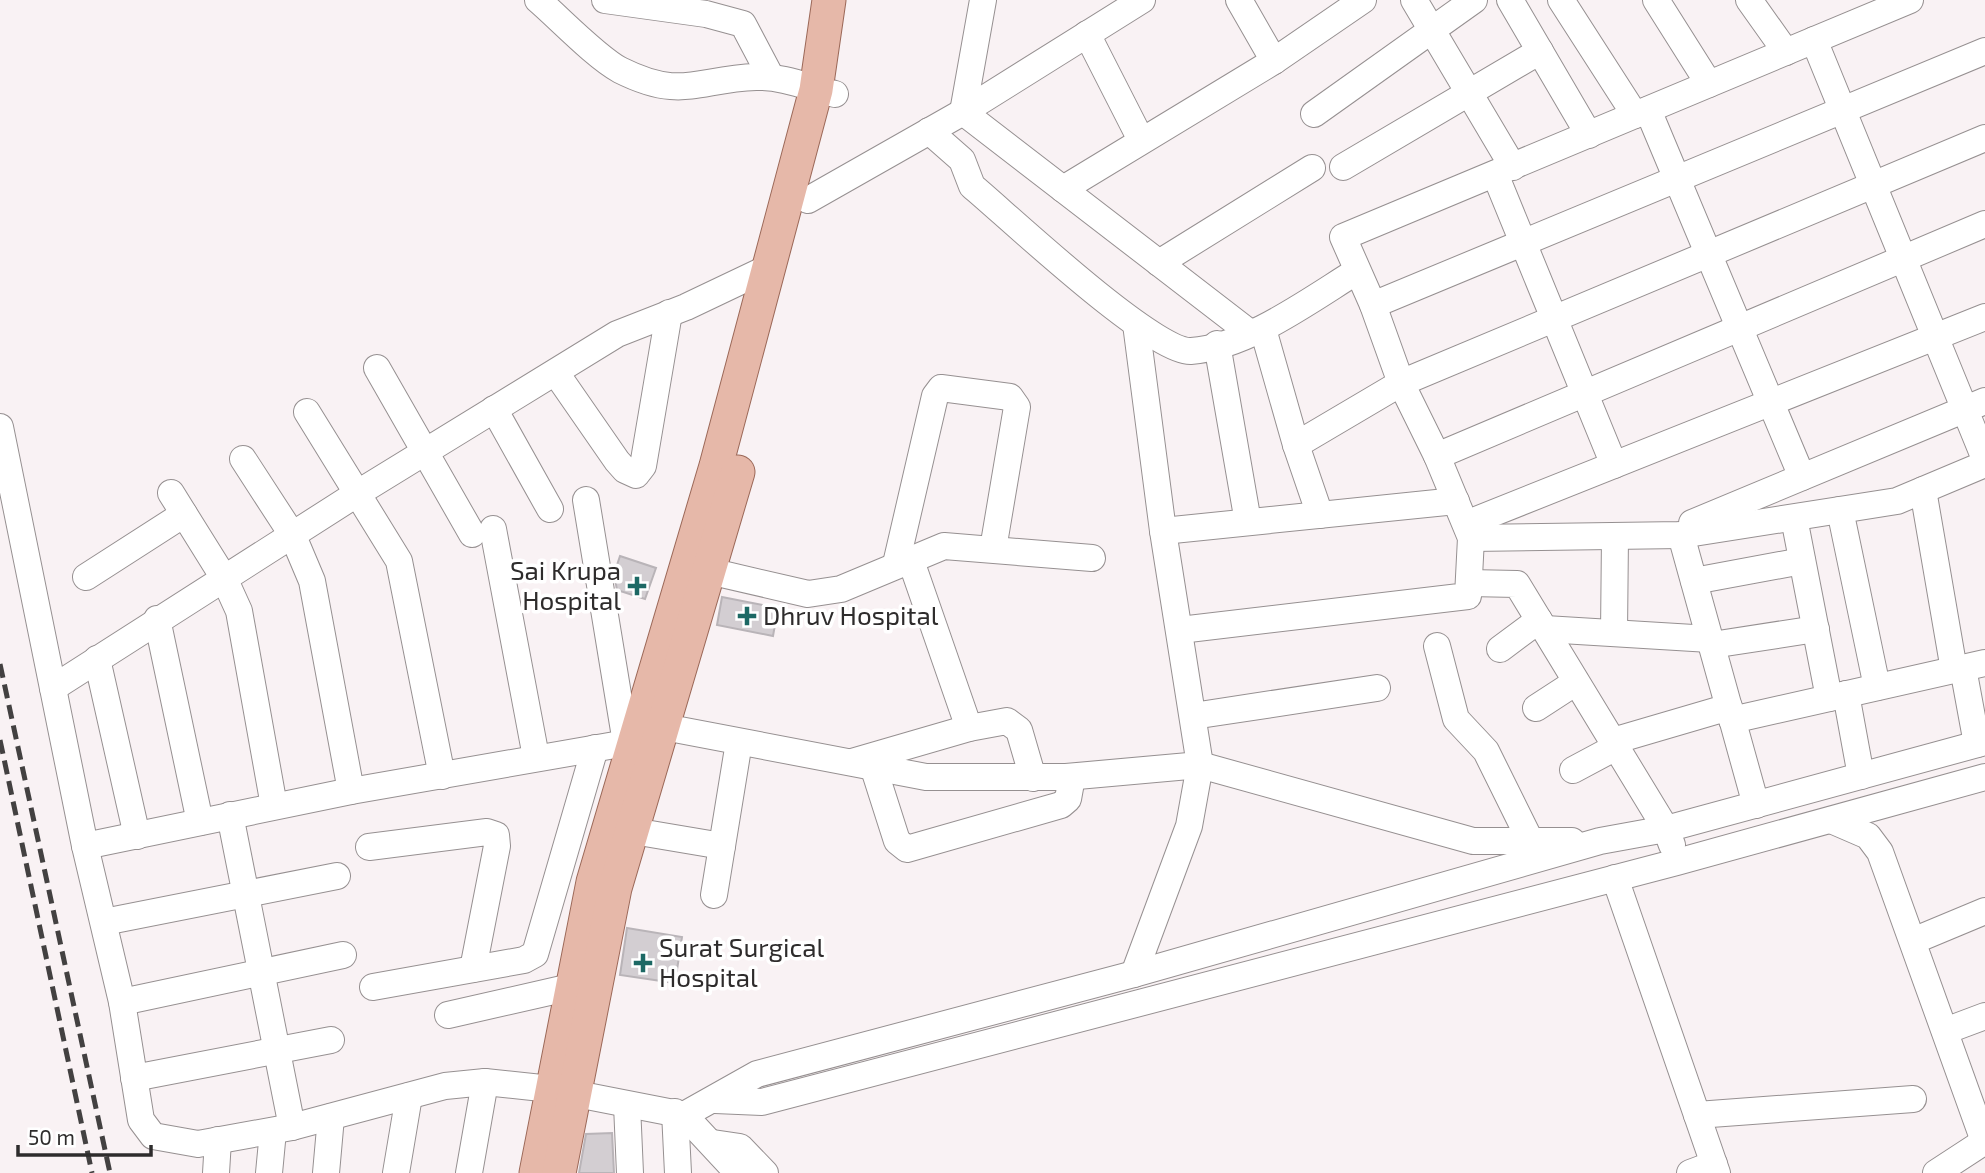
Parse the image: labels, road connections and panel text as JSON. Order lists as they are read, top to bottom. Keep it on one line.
{"places":{"health":["Sai Krupa Hospital","Dhruv Hospital","Surat Surgical Hospital"]},"scale_bar":"50 m"}
